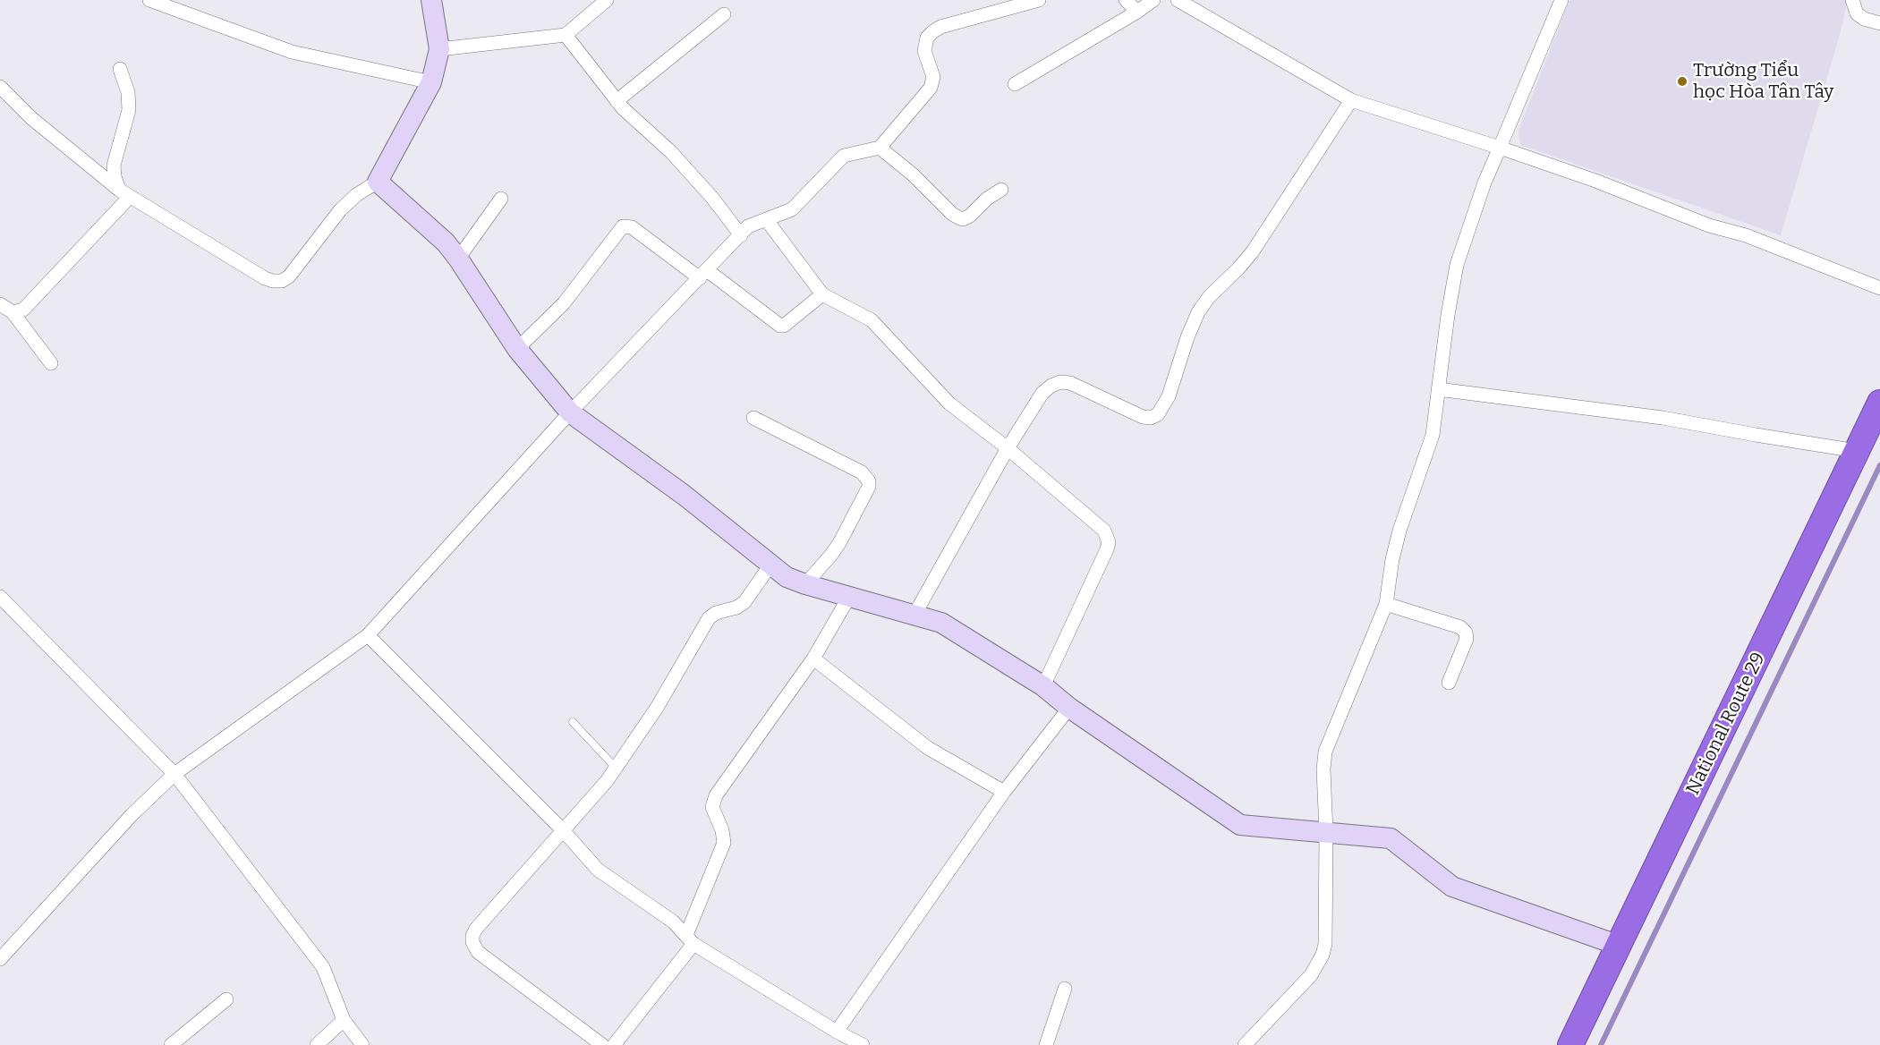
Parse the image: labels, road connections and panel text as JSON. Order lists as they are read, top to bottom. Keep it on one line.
{"streets":{"highway":["National Route 29"]},"places":["Trường Tiểu học Hòa Tân Tây"]}
